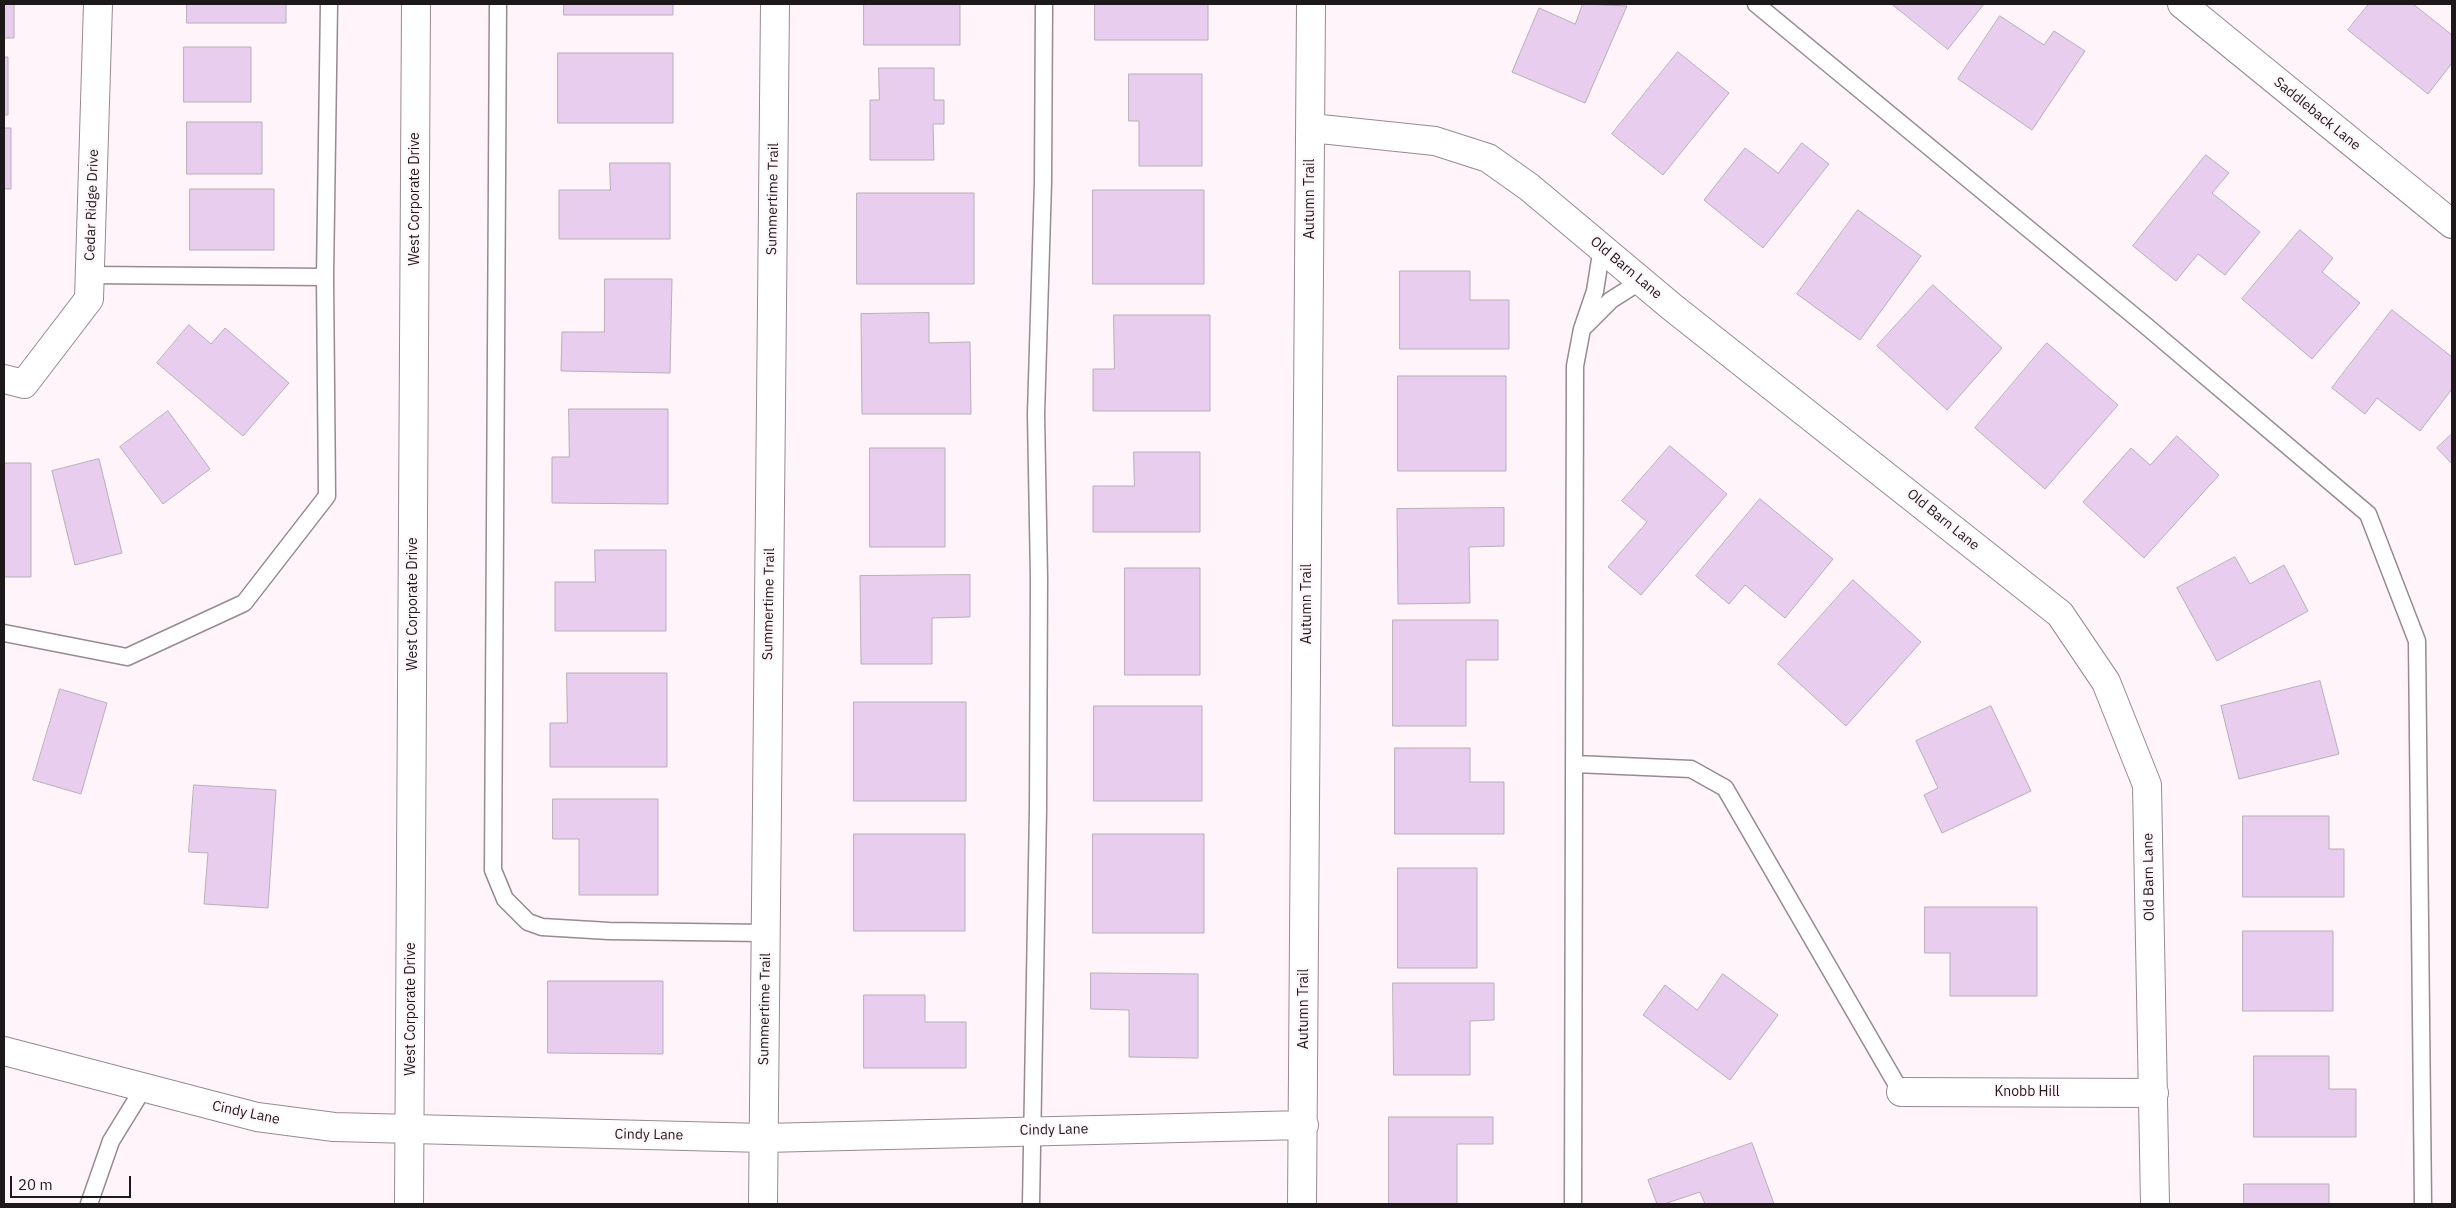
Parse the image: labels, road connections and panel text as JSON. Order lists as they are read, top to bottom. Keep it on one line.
{"streets":{"street":["Saddleback Lane","West Corporate Drive","Summertime Trail","Autumn Trail","Cedar Ridge Drive","Old Barn Lane","Knobb Hill","Cindy Lane"]},"crossings":[["West Corporate Drive","Cindy Lane"],["Summertime Trail","Cindy Lane"],["Autumn Trail","Old Barn Lane"],["Autumn Trail","Cindy Lane"],["Old Barn Lane","Knobb Hill"]],"scale_bar":"20 m"}
